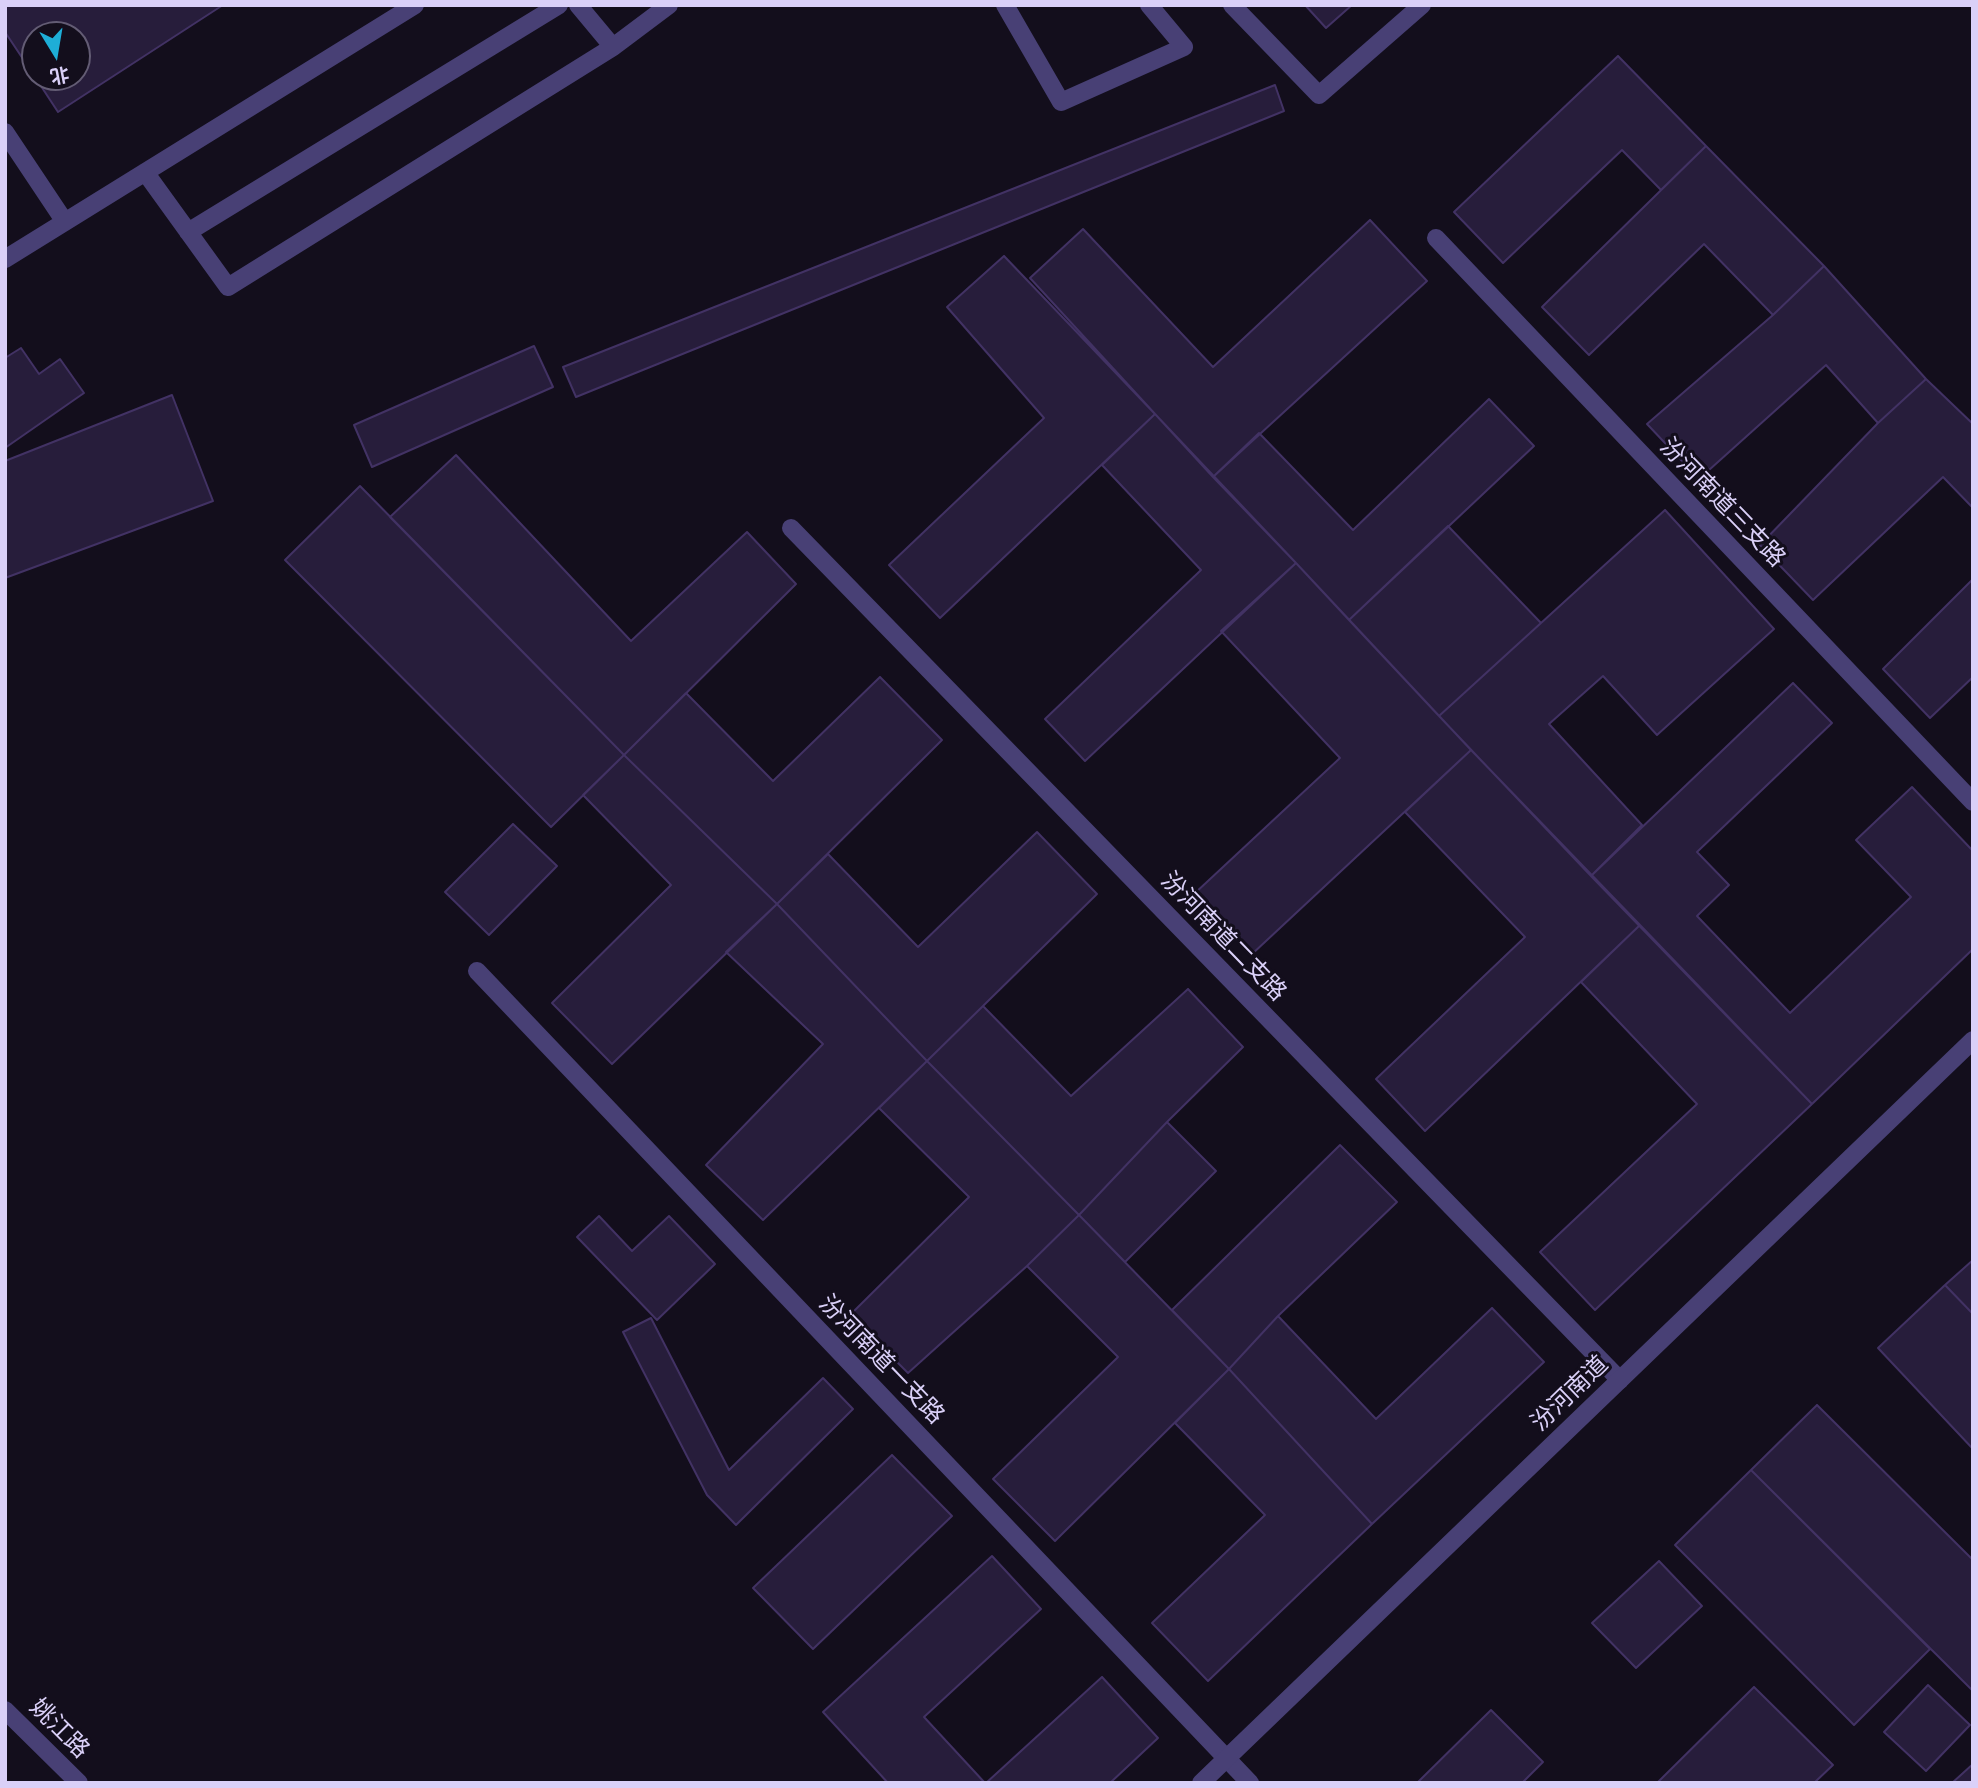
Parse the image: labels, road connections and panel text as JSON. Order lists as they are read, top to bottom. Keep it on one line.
{"streets":{"street":["汾河南道三支路","汾河南道二支路","汾河南道一支路","汾河南道","姚江路"]},"crossings":[["汾河南道二支路","汾河南道"],["汾河南道一支路","汾河南道"]],"north":"bottom"}
